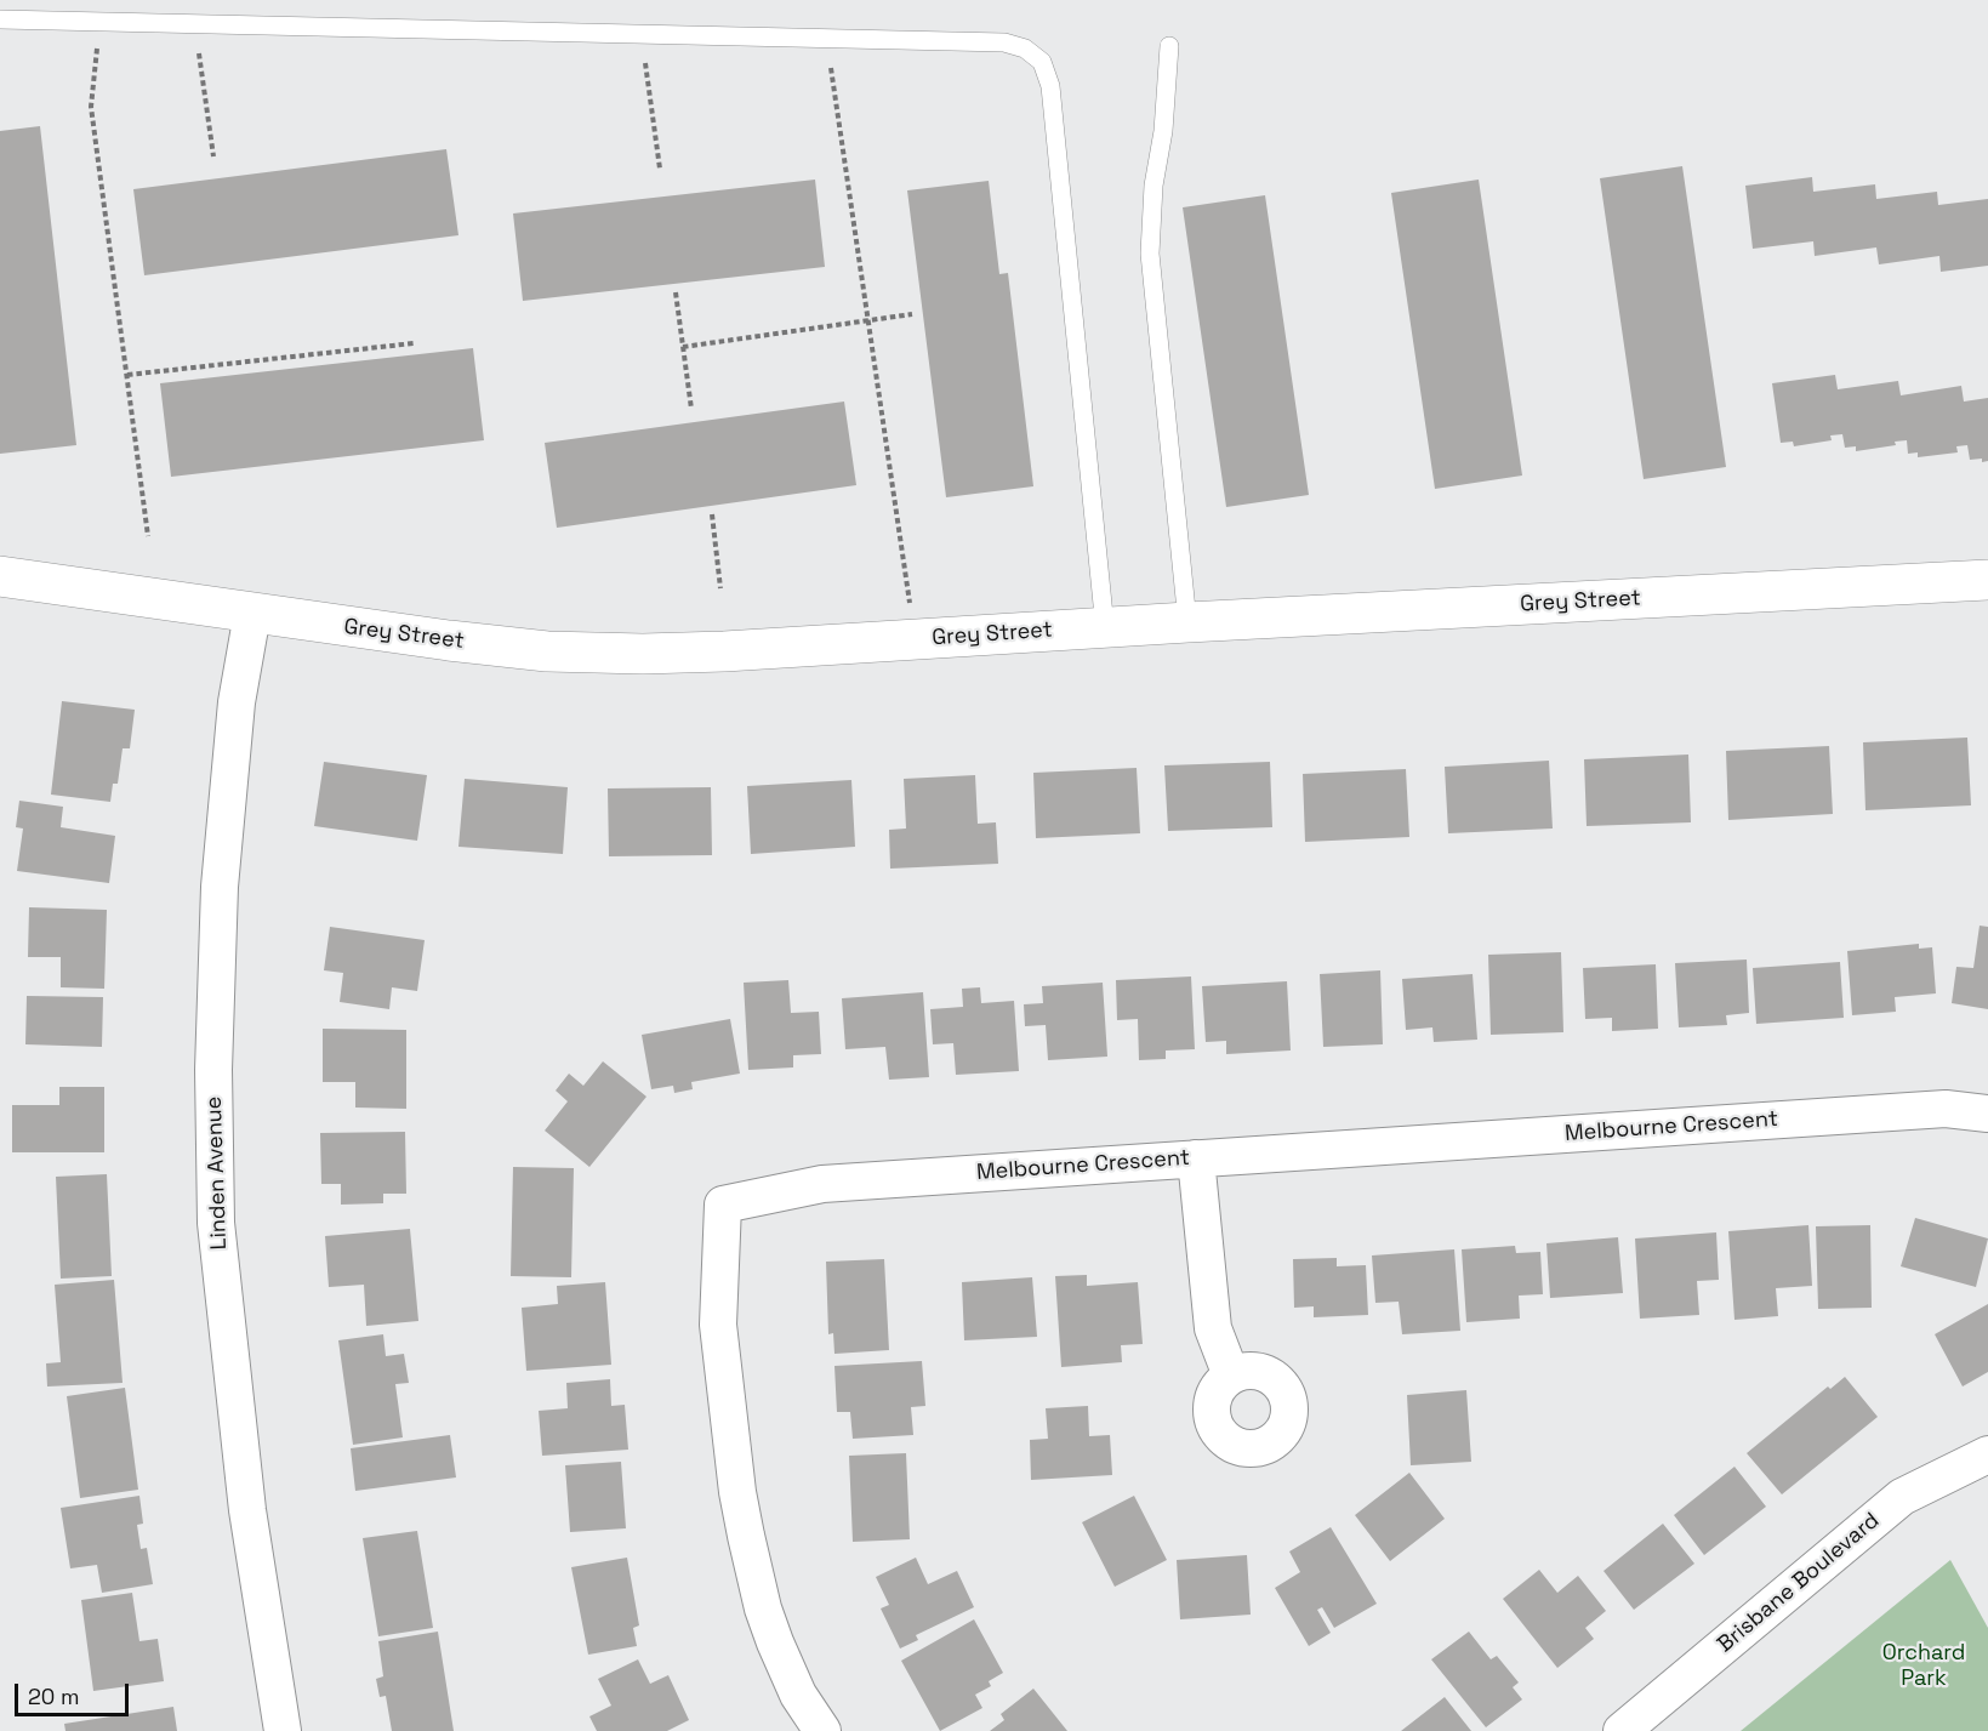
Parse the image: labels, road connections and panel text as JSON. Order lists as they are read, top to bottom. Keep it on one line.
{"streets":{"street":["Grey Street","Melbourne Crescent","Linden Avenue","Brisbane Boulevard"]},"crossings":[["Grey Street","Linden Avenue"]],"parks":["Orchard Park"],"scale_bar":"20 m"}
